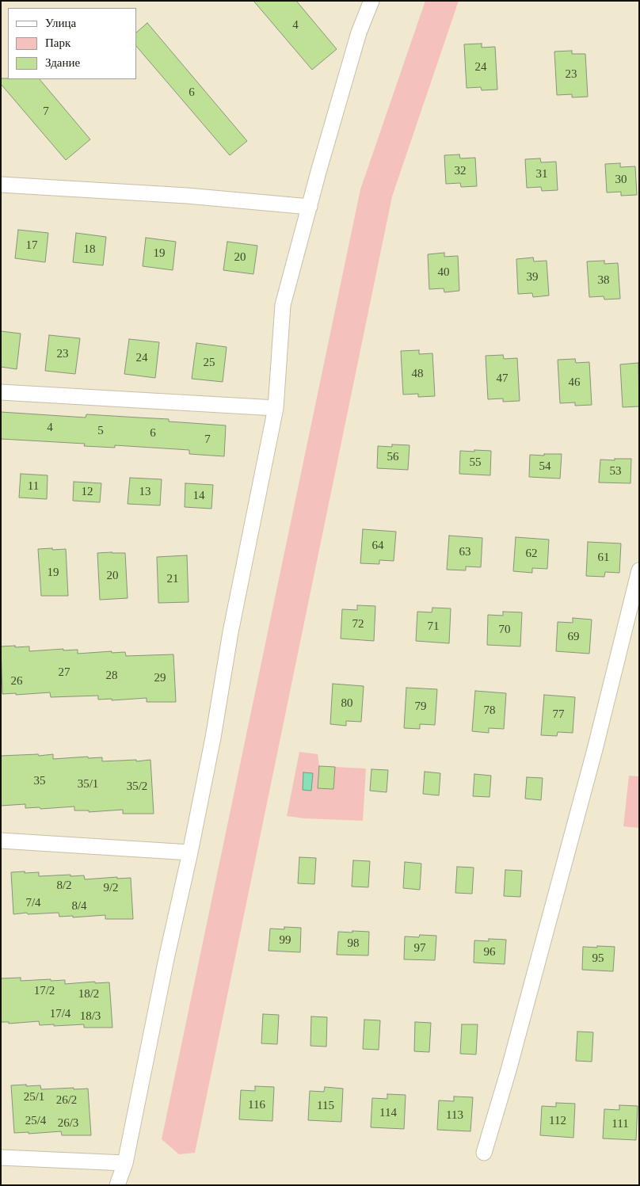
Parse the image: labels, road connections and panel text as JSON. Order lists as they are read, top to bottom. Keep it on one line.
{"house_numbers":["4","24","23","6","7","32","31","30","17","18","19","20","40","39","38","23","24","25","48","47","46","4","5","6","7","56","55","54","53","11","12","13","14","64","63","62","61","19","20","21","72","71","70","69","27","28","29","26","80","79","78","77","35","35/1","35/2","8/2","9/2","7/4","8/4","99","98","97","96","95","17/2","18/2","17/4","18/3","25/1","26/2","116","115","114","113","25/4","112","26/3","111"],"legend":["Улица","Парк","Здание"]}
